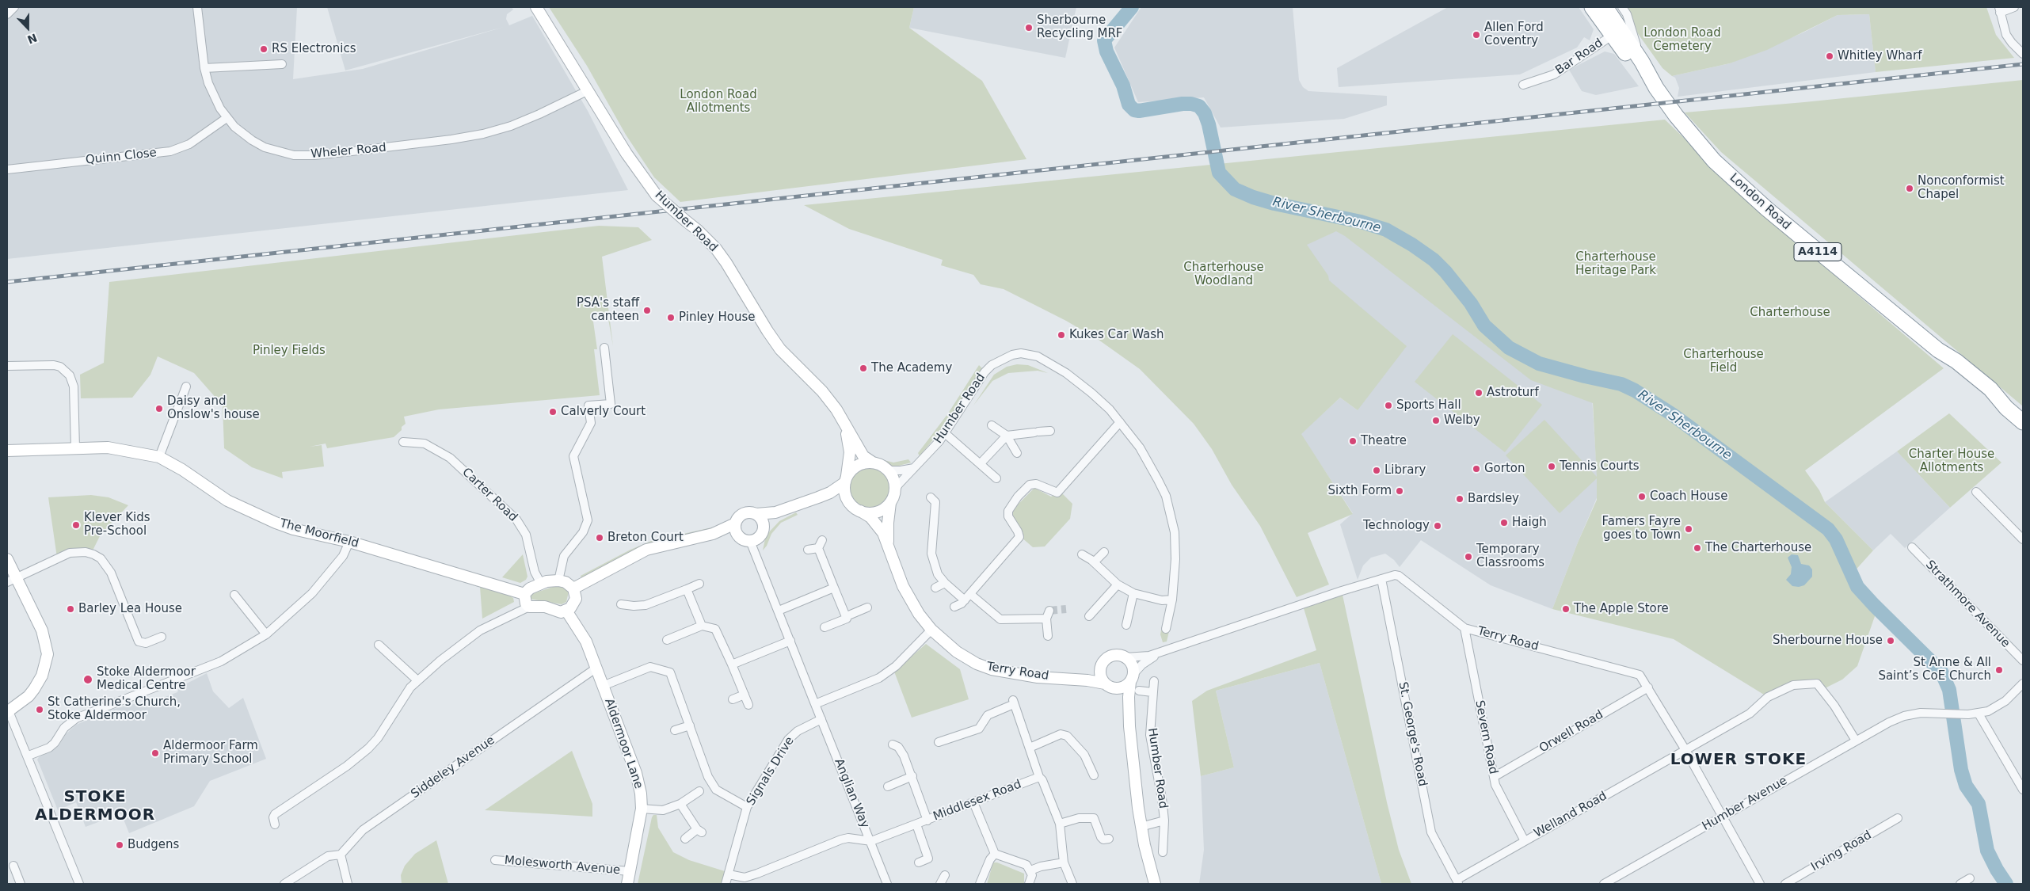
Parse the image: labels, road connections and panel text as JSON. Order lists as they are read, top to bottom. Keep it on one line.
{"streets":{"highway":["London Road","A4114"],"street":["Bar Road","Wheler Road","Quinn Close","Humber Road","Carter Road","The Moorfield","Strathmore Avenue","Terry Road","Orwell Road","St. George's Road","Severn Road","Aldermoor Lane","Siddeley Avenue","Signals Drive","Anglian Way","Middlesex Road","Humber Avenue","Welland Road","Irving Road","Molesworth Avenue"]},"crossings":[["Bar Road","London Road"],["Wheler Road","Quinn Close"],["Wheler Road","Humber Road"],["Humber Road","Terry Road"],["Terry Road","Orwell Road"],["Terry Road","St. George's Road"],["Terry Road","Severn Road"],["Terry Road","Humber Avenue"],["Terry Road","Welland Road"],["Orwell Road","Severn Road"],["St. George's Road","Welland Road"],["Severn Road","Welland Road"],["Aldermoor Lane","Siddeley Avenue"],["Aldermoor Lane","Molesworth Avenue"],["Signals Drive","Anglian Way"],["Signals Drive","Middlesex Road"],["Anglian Way","Middlesex Road"],["Humber Avenue","Welland Road"]],"districts":["LOWER STOKE","STOKE ALDERMOOR"],"water":["River Sherbourne"],"parks":["London Road Cemetery","London Road Allotments","Charterhouse Heritage Park","Charterhouse Woodland","Charterhouse","Pinley Fields","Charterhouse Field","Charter House Allotments"],"places":["Sherbourne Recycling MRF","Allen Ford Coventry","RS Electronics","Whitley Wharf","Nonconformist Chapel","PSA's staff canteen","Pinley House","Kukes Car Wash","The Academy","Astroturf","Sports Hall","Daisy and Onslow's house","Calverly Court","Welby","Theatre","Tennis Courts","Gorton","Library","Sixth Form","Coach House","Bardsley","Haigh","Klever Kids Pre-School","Technology","Famers Fayre goes to Town","Breton Court","The Charterhouse","Temporary Classrooms","Barley Lea House","The Apple Store","Sherbourne House","St Anne & All Saint’s CoE Church","Stoke Aldermoor Medical Centre","St Catherine's Church, Stoke Aldermoor","Aldermoor Farm Primary School","Budgens"],"north":"bottom"}
